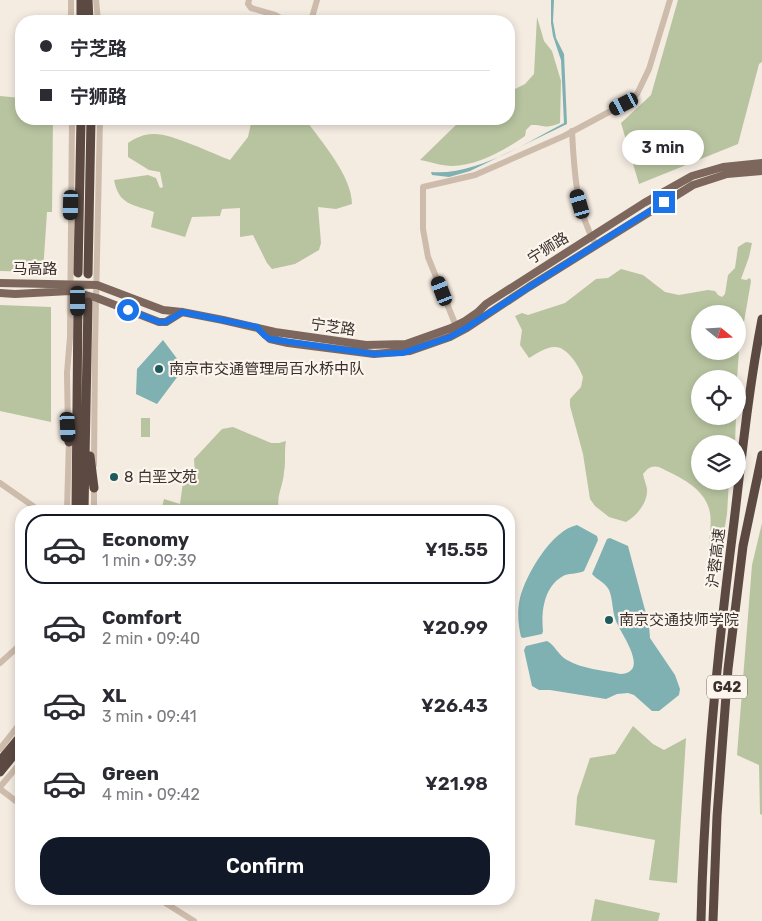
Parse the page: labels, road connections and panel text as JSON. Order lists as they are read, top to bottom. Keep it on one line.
{"streets":{"highway":["沪蓉高速","G42"],"main road":["宁狮路","马高路","宁芝路"]},"crossings":[["宁狮路","宁芝路"],["马高路","宁芝路"]],"places":["南京市交通管理局百水桥中队","8 白垩文苑","南京交通技师学院"],"north":"right","page":{"banner":["宁芝路","宁狮路"],"bubble":"3 min","list":[{"name":"Economy","note":"1 min · 09:39","value":"¥15.55"},{"name":"Comfort","note":"2 min · 09:40","value":"¥20.99"},{"name":"XL","note":"3 min · 09:41","value":"¥26.43"},{"name":"Green","note":"4 min · 09:42","value":"¥21.98"}],"buttons":"Confirm"}}
